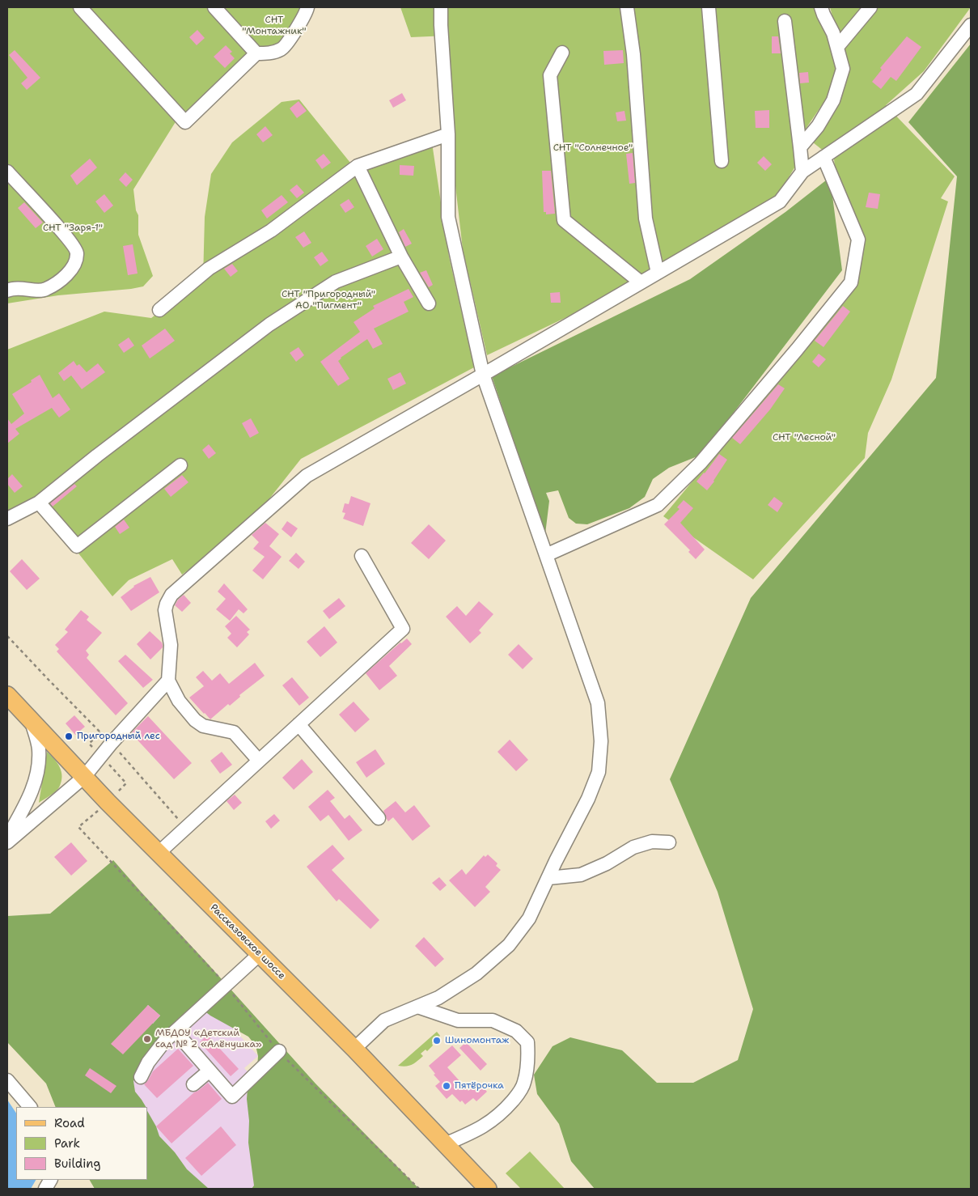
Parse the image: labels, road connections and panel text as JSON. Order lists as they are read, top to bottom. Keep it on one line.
{"streets":{"main road":["Рассказовское шоссе"]},"parks":["СНТ \"Монтажник\"","СНТ \"Солнечное\"","СНТ \"Заря-1\"","СНТ \"Пригородный\" АО \"Пигмент\"","СНТ \"Лесной\""],"places":["Пригородный лес","МБДОУ «Детский сад № 2 «Алёнушка»","Шиномонтаж","Пятёрочка"],"legend":["Road","Park","Building"]}
